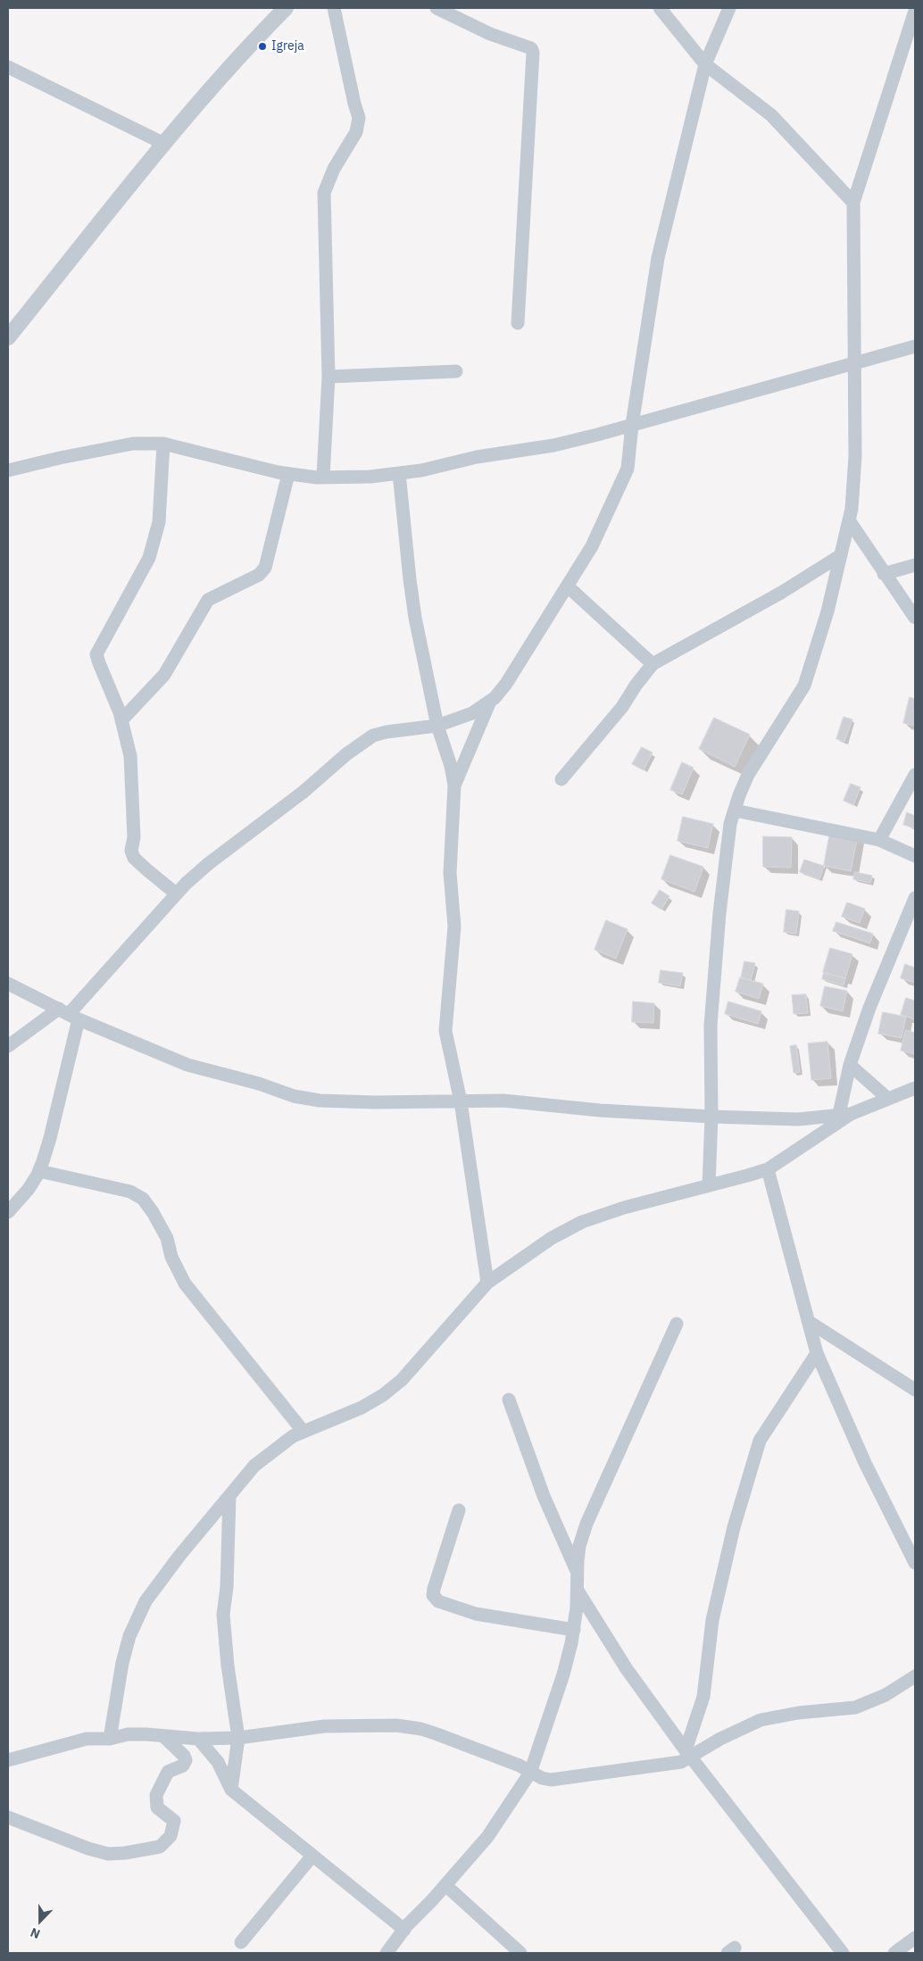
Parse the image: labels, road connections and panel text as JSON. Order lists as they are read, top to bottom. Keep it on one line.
{"places":["Igreja"],"north":"bottom"}
